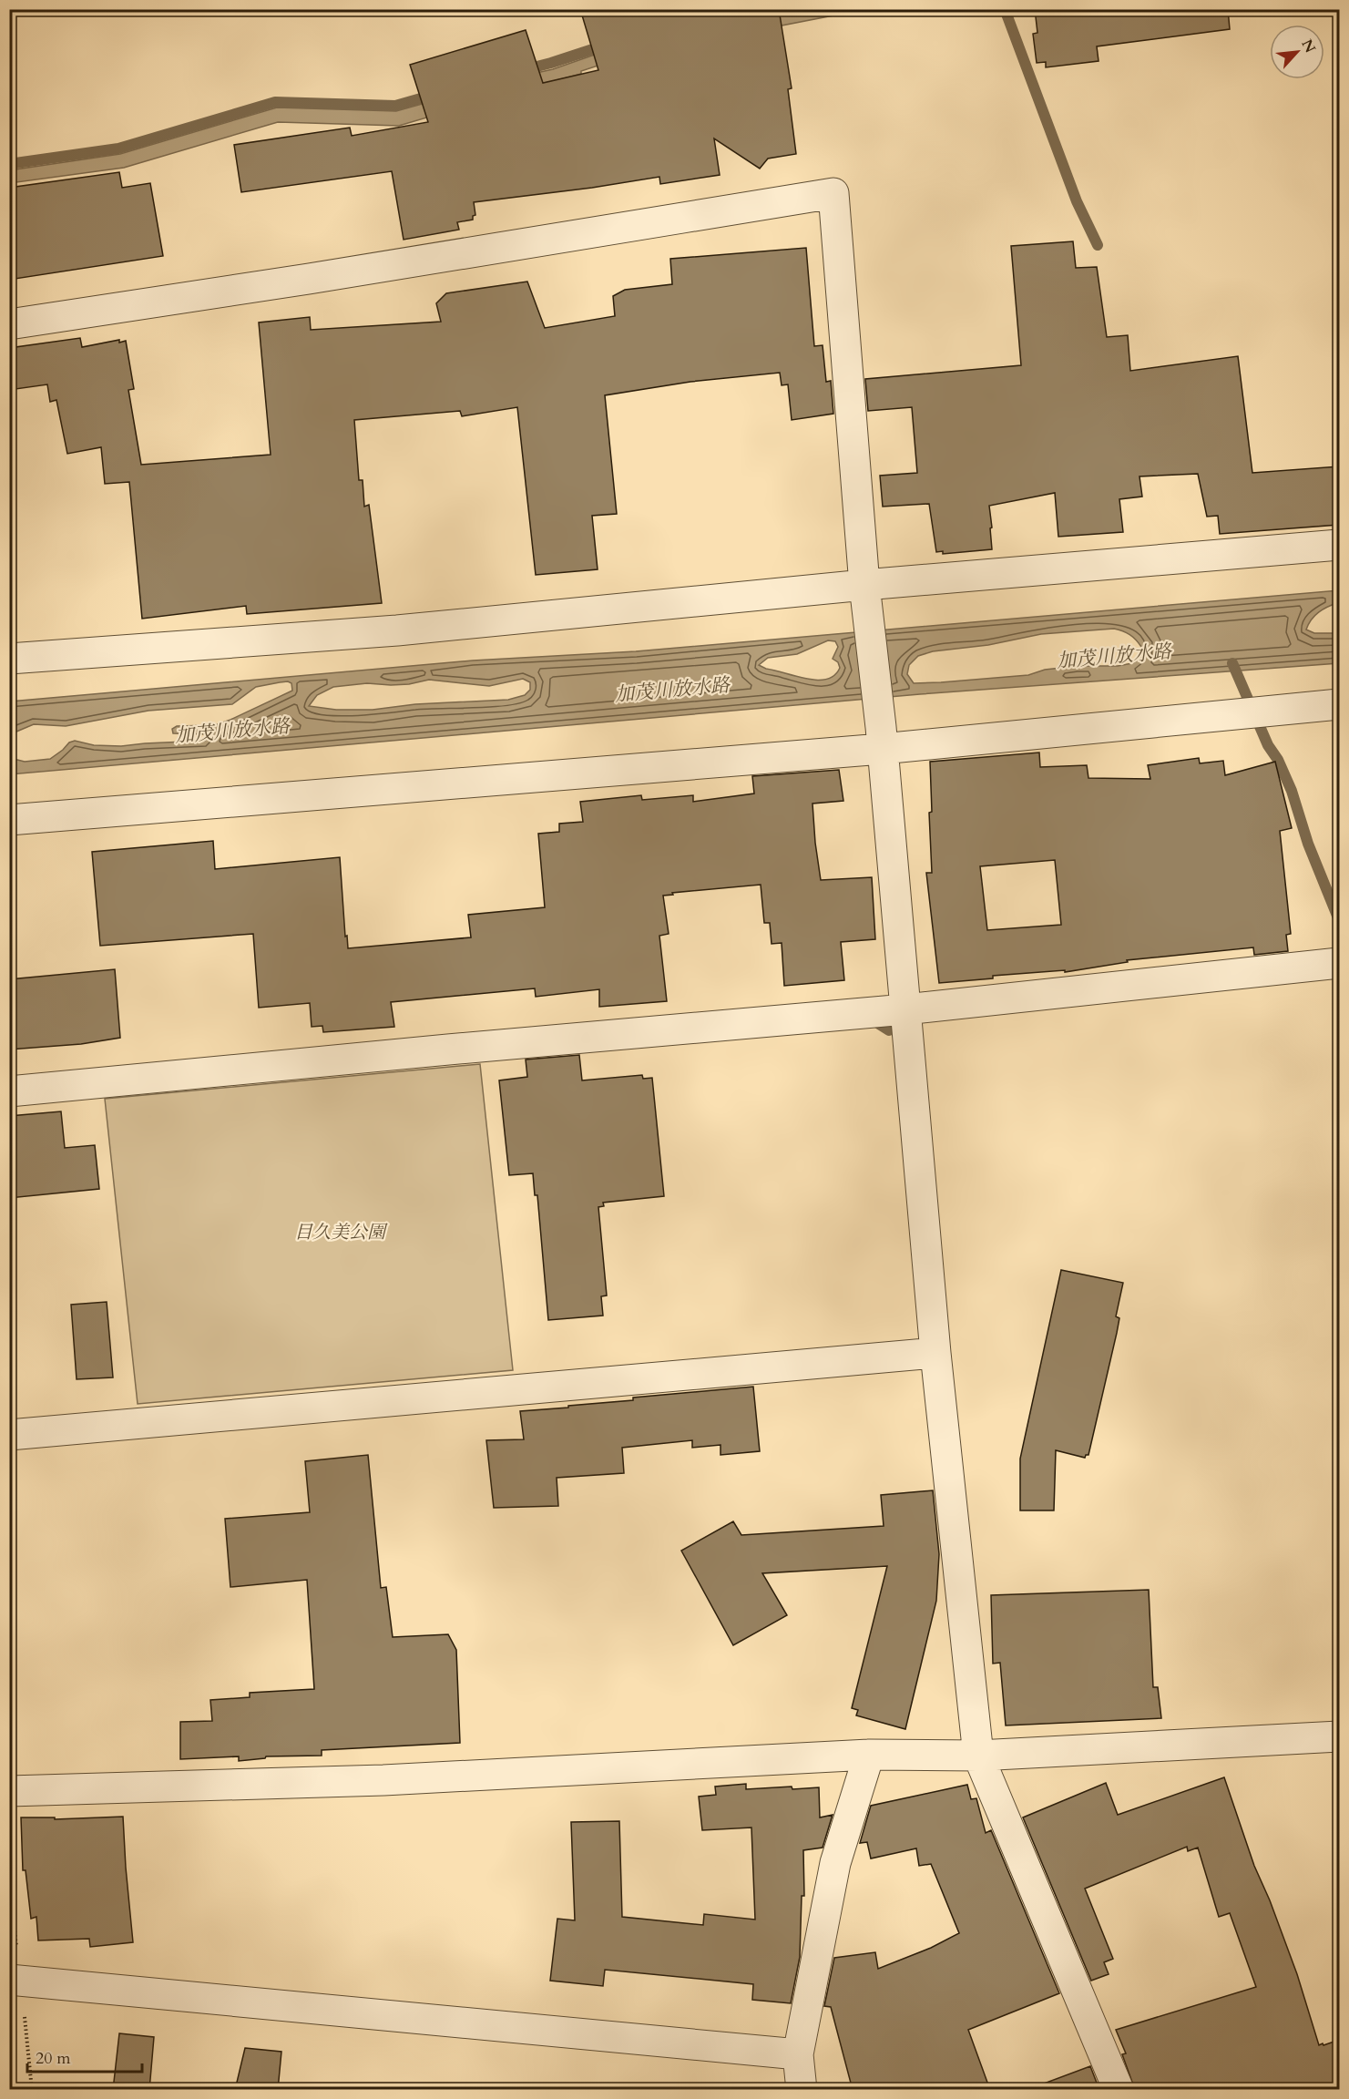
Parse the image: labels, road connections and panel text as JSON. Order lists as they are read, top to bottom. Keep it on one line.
{"water":["加茂川放水路"],"parks":["目久美公園"],"scale_bar":"20 m","north":"top right"}
